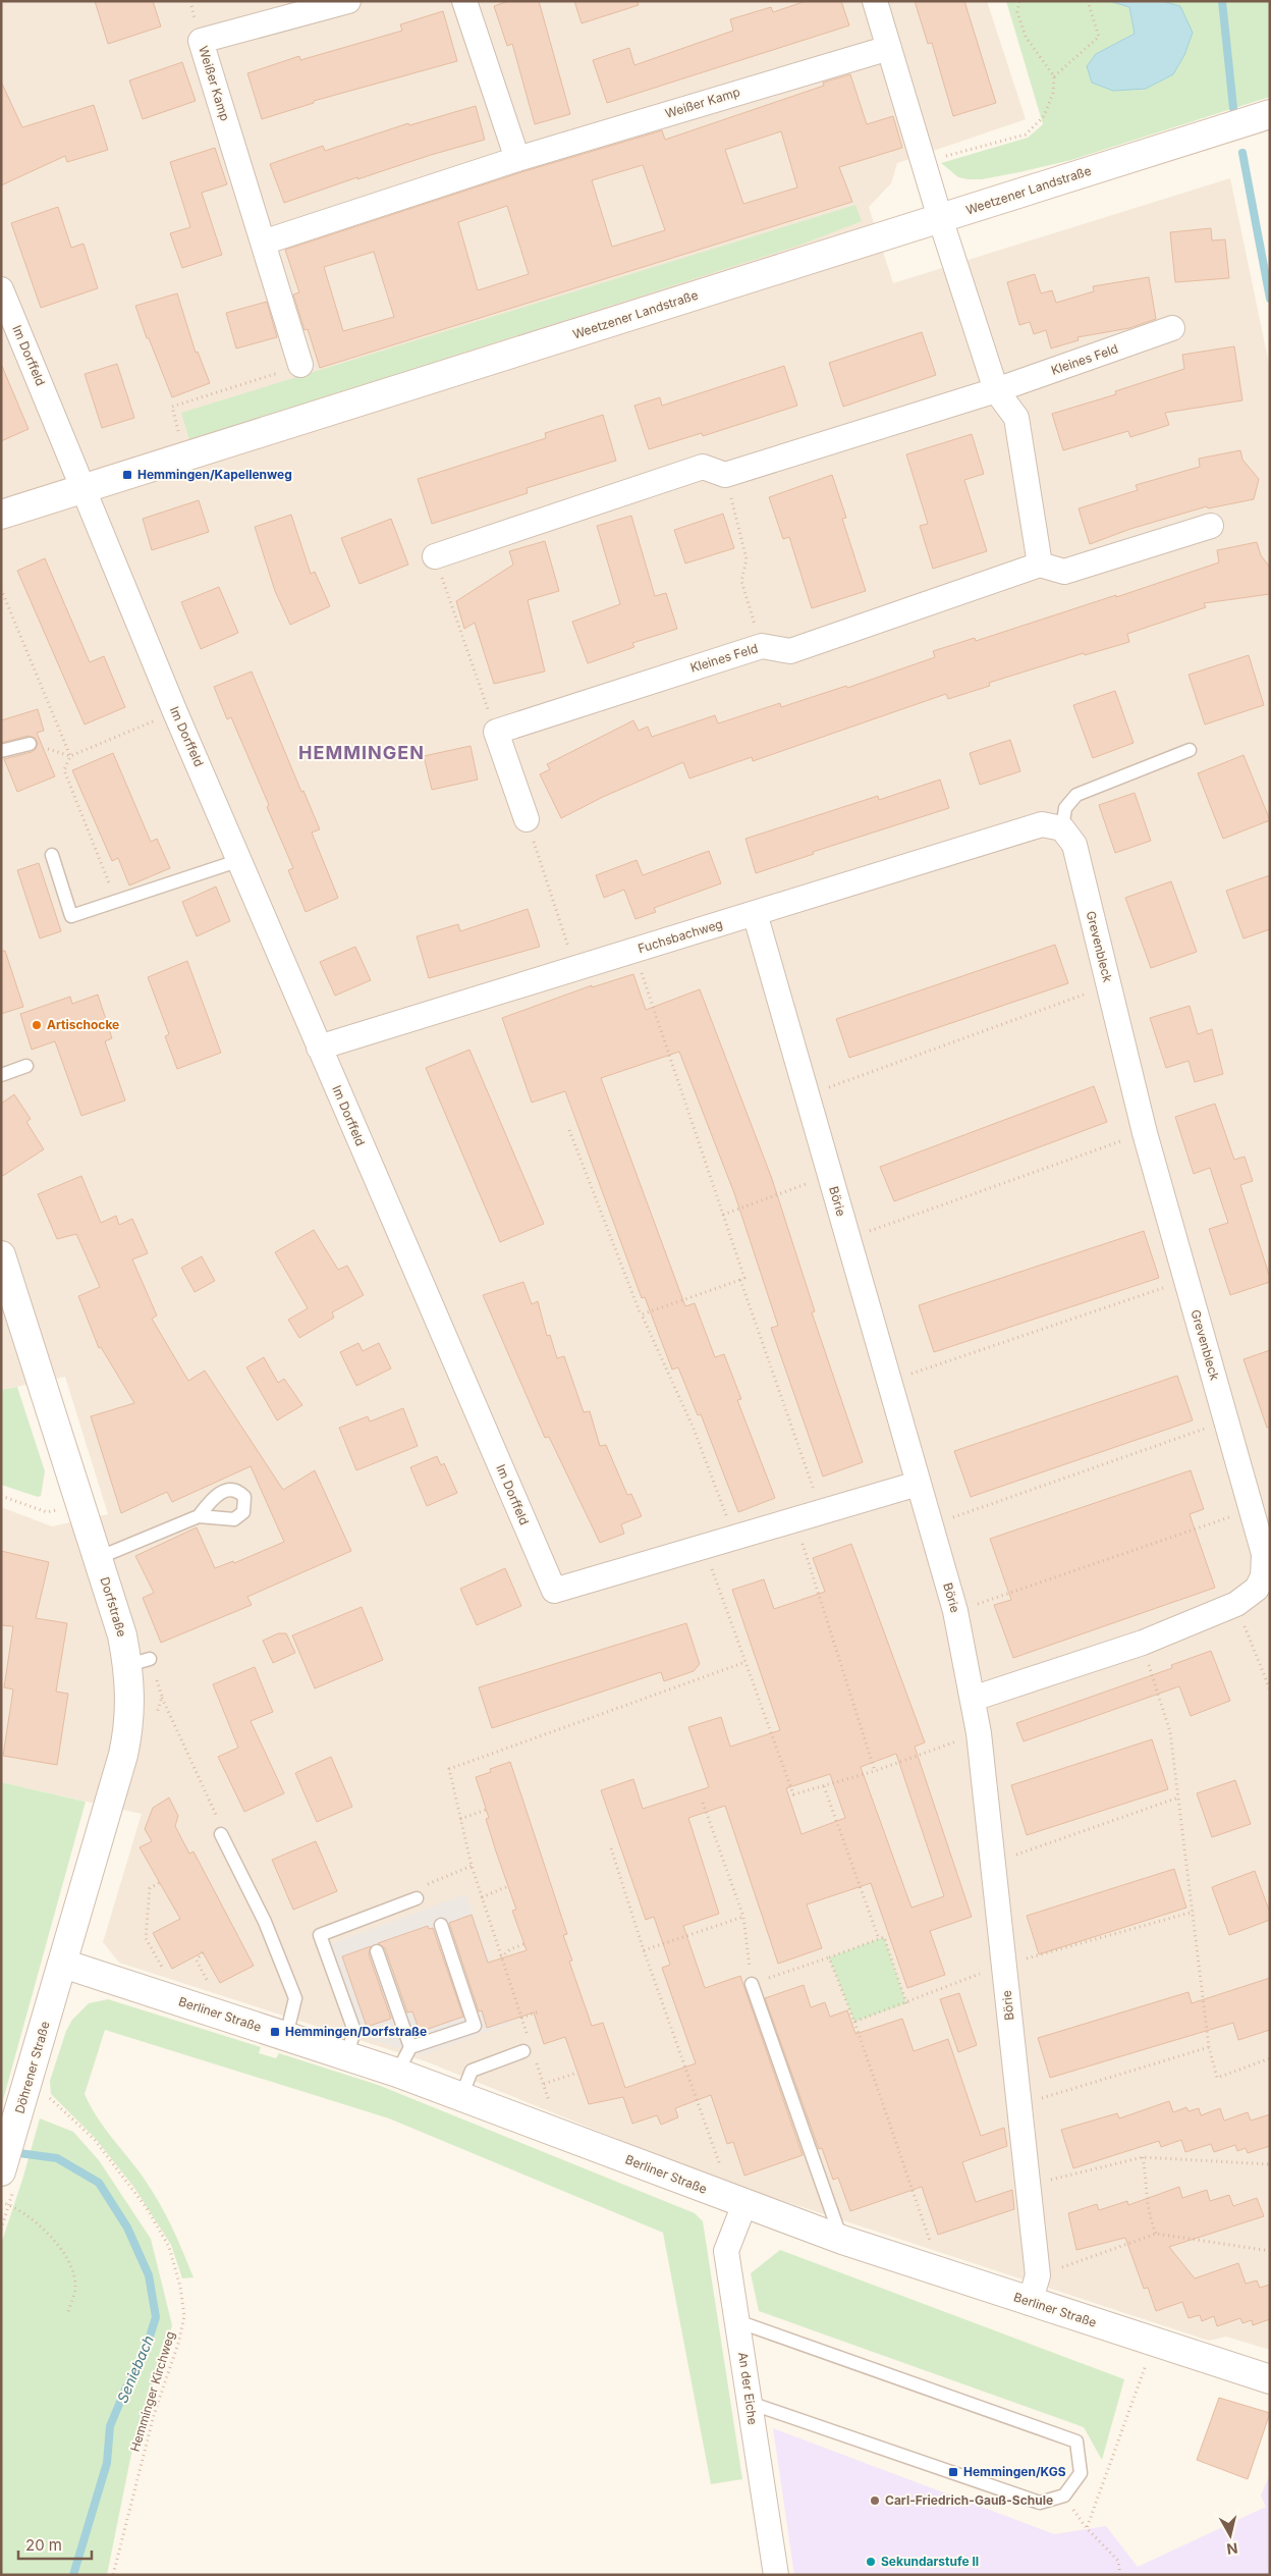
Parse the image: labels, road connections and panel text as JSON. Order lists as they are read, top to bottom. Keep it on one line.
{"streets":{"street":["Weißer Kamp","Weetzener Landstraße","Im Dorffeld","Kleines Feld","Fuchsbachweg","Grevenbleck","Börie","Dorfstraße","Berliner Straße","Döhrener Straße","An der Eiche"],"path":["Hemminger Kirchweg"]},"crossings":[["Weetzener Landstraße","Im Dorffeld"],["Im Dorffeld","Fuchsbachweg"],["Im Dorffeld","Börie"],["Fuchsbachweg","Grevenbleck"],["Fuchsbachweg","Börie"],["Grevenbleck","Börie"],["Börie","Berliner Straße"],["Dorfstraße","Berliner Straße"],["Dorfstraße","Döhrener Straße"],["Berliner Straße","Döhrener Straße"],["Berliner Straße","An der Eiche"],["Döhrener Straße","Hemminger Kirchweg"]],"districts":["HEMMINGEN"],"water":["Seniebach"],"places":{"transit":["Hemmingen/Kapellenweg","Hemmingen/Dorfstraße","Hemmingen/KGS"],"other":["Artischocke","Carl-Friedrich-Gauß-Schule","Sekundarstufe II"]},"scale_bar":"20 m","north":"bottom"}
